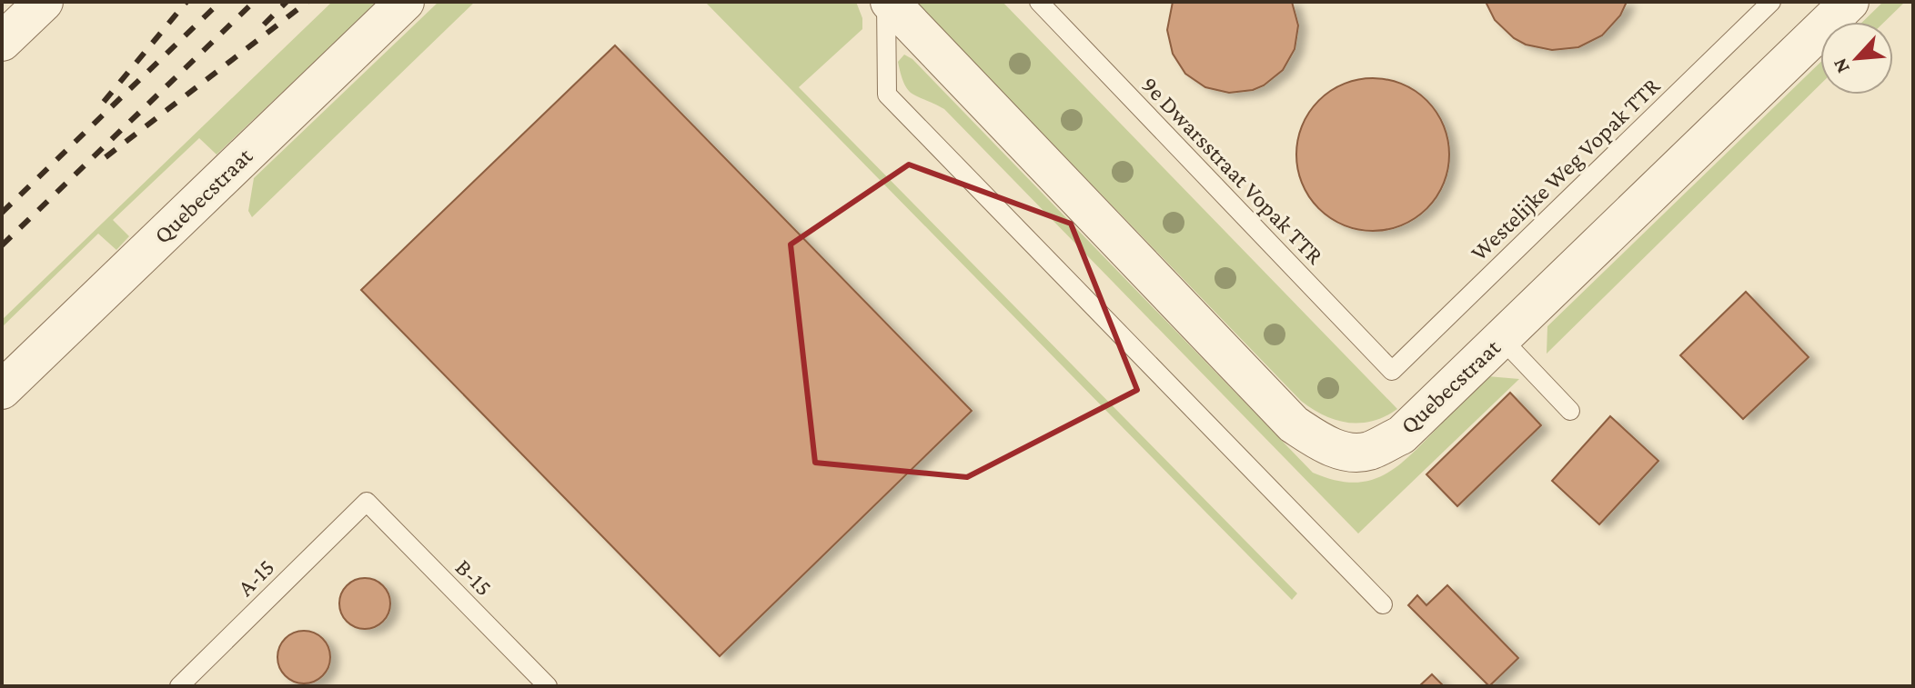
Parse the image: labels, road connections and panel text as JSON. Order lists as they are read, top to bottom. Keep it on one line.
{"streets":{"street":["Quebecstraat"],"lane":["Westelijke Weg Vopak TTR","9e Dwarsstraat Vopak TTR","A-15","B-15"]},"crossings":[["Westelijke Weg Vopak TTR","9e Dwarsstraat Vopak TTR"],["A-15","B-15"]],"north":"bottom left"}
